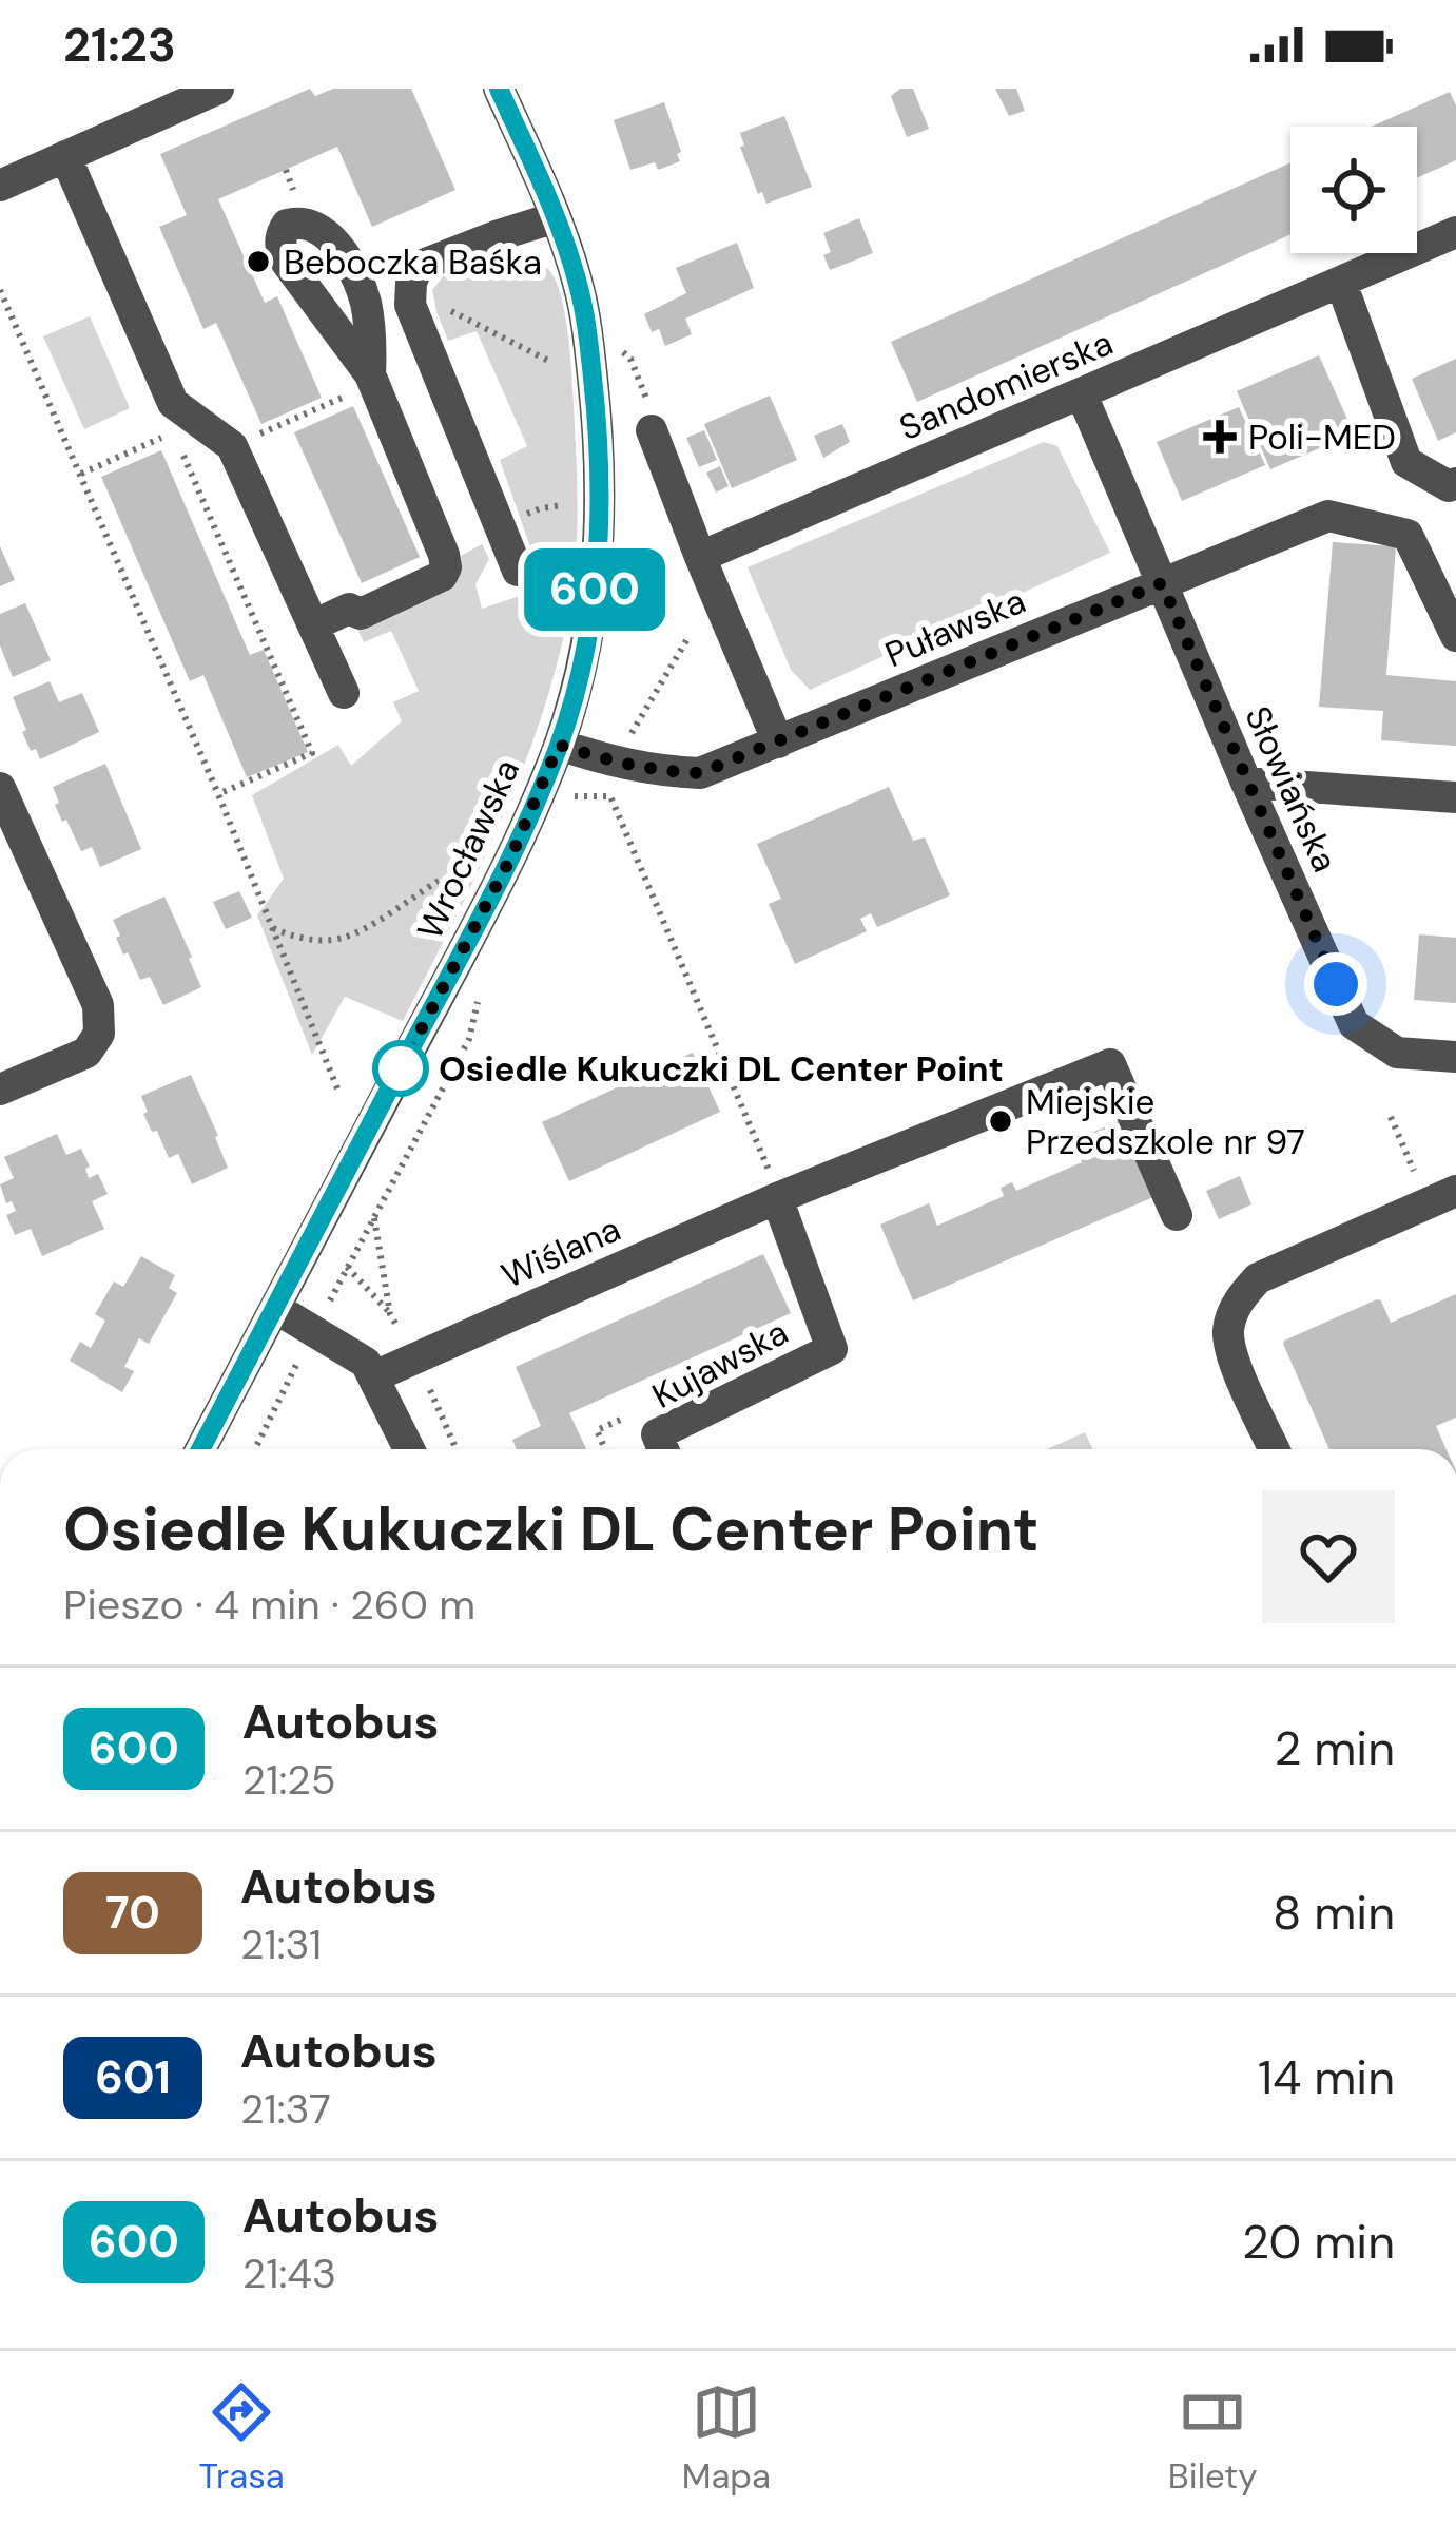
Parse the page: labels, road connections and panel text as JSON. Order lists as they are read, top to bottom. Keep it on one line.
{"streets":{"street":["Sandomierska","Puławska","Słowiańska","Wrocławska","Wiślana","Kujawska"]},"crossings":[["Sandomierska","Słowiańska"],["Puławska","Słowiańska"],["Puławska","Wrocławska"],["Wiślana","Kujawska"]],"places":{"other":["Beboczka Baśka","Osiedle Kukuczki DL Center Point","Miejskie Przedszkole nr 97"],"health":["Poli-MED"]},"lines":["bus line 600"],"page":{"status":"21:23","on_map":"600","heading":["Osiedle Kukuczki DL Center Point","Pieszo · 4 min · 260 m"],"list":[{"mark":"600","name":"Autobus","note":"21:25","value":"2 min"},{"mark":"70","name":"Autobus","note":"21:31","value":"8 min"},{"mark":"601","name":"Autobus","note":"21:37","value":"14 min"},{"mark":"600","name":"Autobus","note":"21:43","value":"20 min"}],"tabs":["Trasa","Mapa","Bilety"]}}
